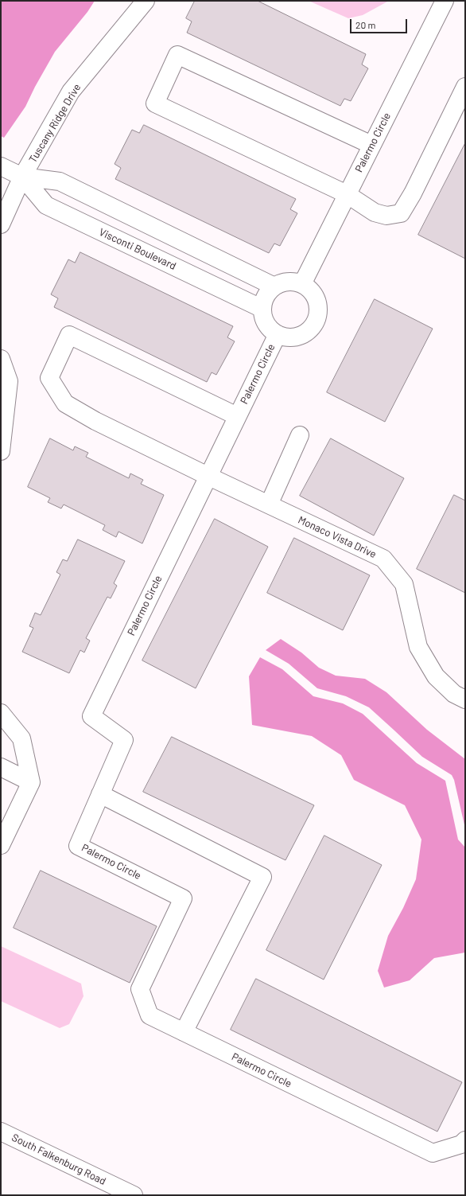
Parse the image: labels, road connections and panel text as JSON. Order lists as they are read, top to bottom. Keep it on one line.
{"streets":{"street":["Tuscany Ridge Drive","Palermo Circle","Visconti Boulevard","Monaco Vista Drive","South Falkenburg Road"]},"crossings":[["Tuscany Ridge Drive","Visconti Boulevard"],["Palermo Circle","Visconti Boulevard"],["Palermo Circle","Monaco Vista Drive"]],"scale_bar":"20 m"}
